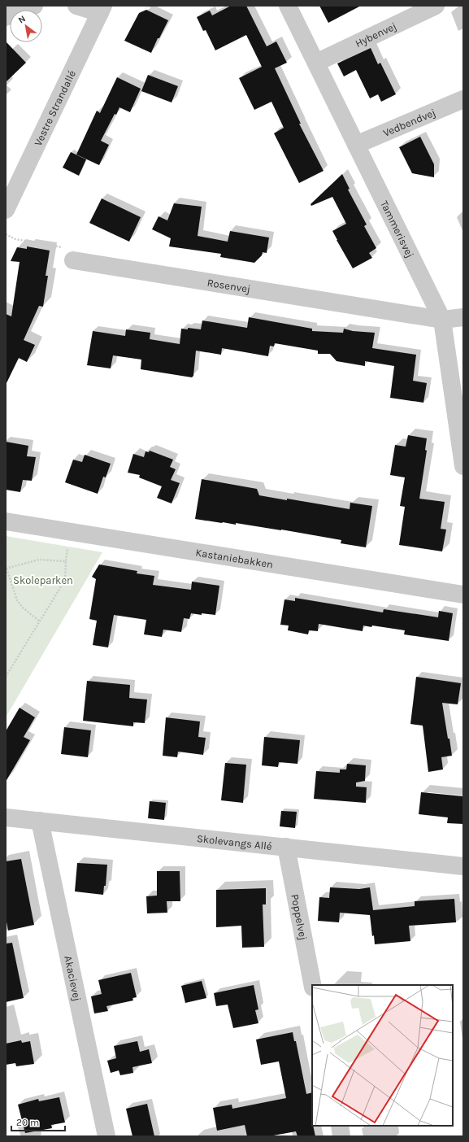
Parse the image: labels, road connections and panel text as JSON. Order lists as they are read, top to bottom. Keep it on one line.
{"streets":{"street":["Hybenvej","Vestre Strandallé","Vedbendvej","Tammerisvej","Rosenvej","Kastaniebakken","Skolevangs Allé","Poppelvej","Akacievej"]},"crossings":[["Hybenvej","Tammerisvej"],["Vedbendvej","Tammerisvej"],["Tammerisvej","Rosenvej"],["Skolevangs Allé","Poppelvej"],["Skolevangs Allé","Akacievej"]],"parks":["Skoleparken"],"scale_bar":"20 m","north":"top left"}
